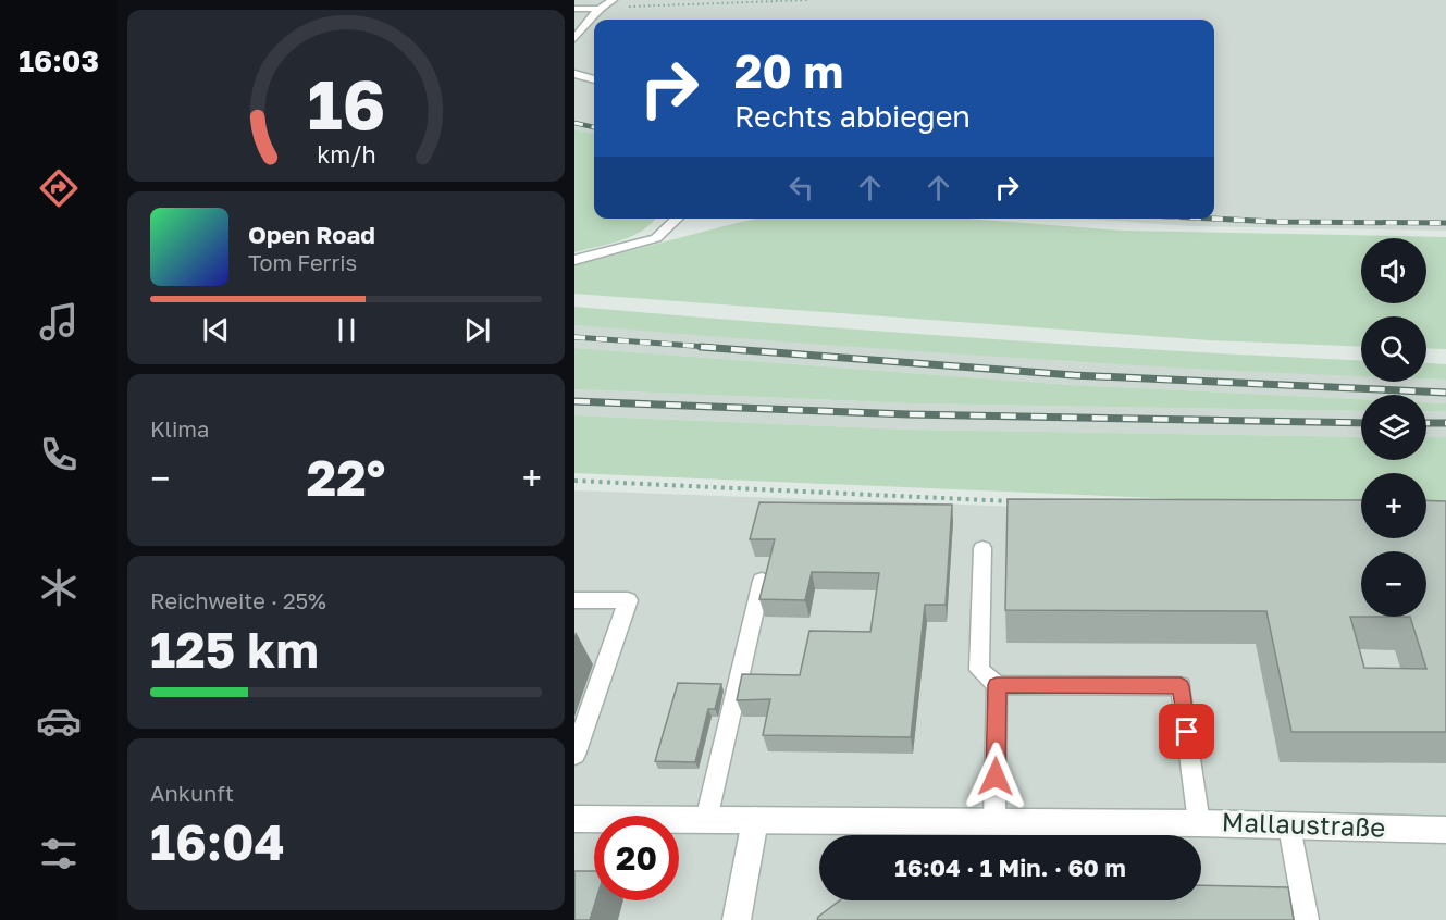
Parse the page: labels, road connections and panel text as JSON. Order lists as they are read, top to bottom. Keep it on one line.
{"streets":{"street":["Mallaustraße"]},"page":{"tabs":"16:03","turn":["20 m","Rechts abbiegen"],"song":["Open Road","Tom Ferris"],"map_buttons":["+","−"],"tile":["Klima",["Reichweite · 25%","125 km"],["Ankunft","16:04"]],"heat":["−","22°","+"],"limit":"20","trip":"16:04 · 1 Min. · 60 m","gauge":["16","km/h"]}}
